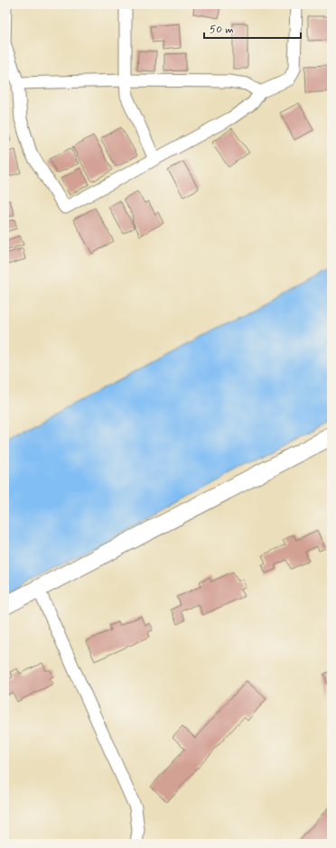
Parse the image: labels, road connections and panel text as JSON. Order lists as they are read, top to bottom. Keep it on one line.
{"scale_bar":"50 m"}
